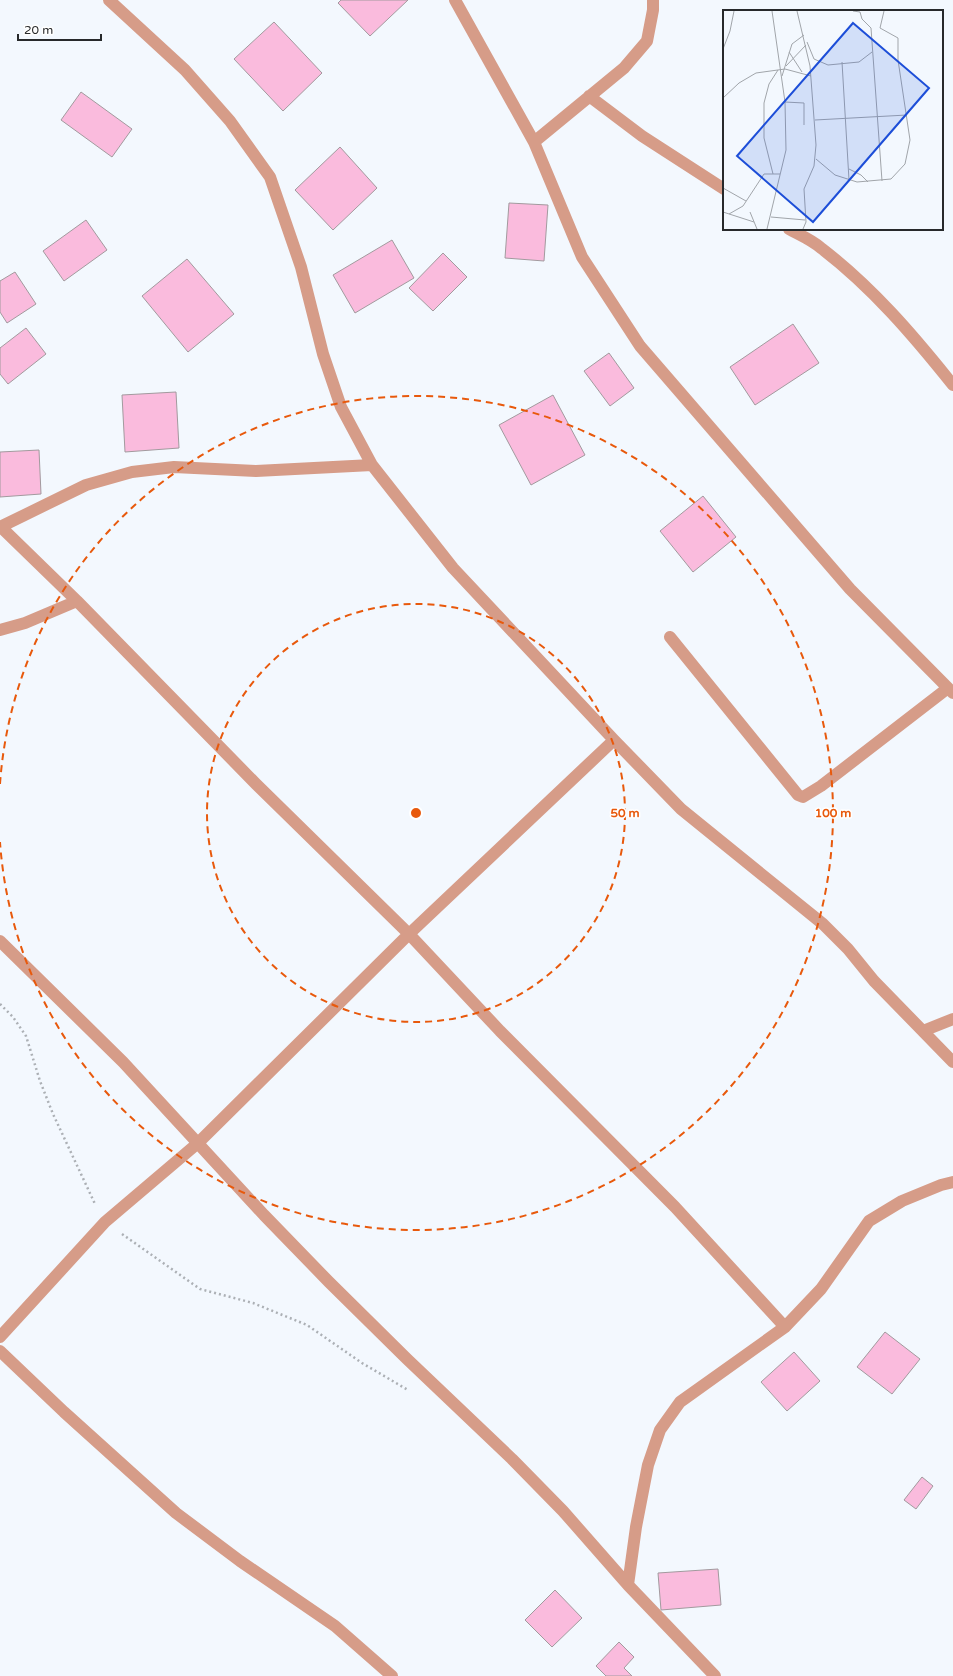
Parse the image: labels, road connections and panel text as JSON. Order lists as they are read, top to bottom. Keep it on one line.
{"scale_bar":"20 m","rings":["50 m","100 m"]}
